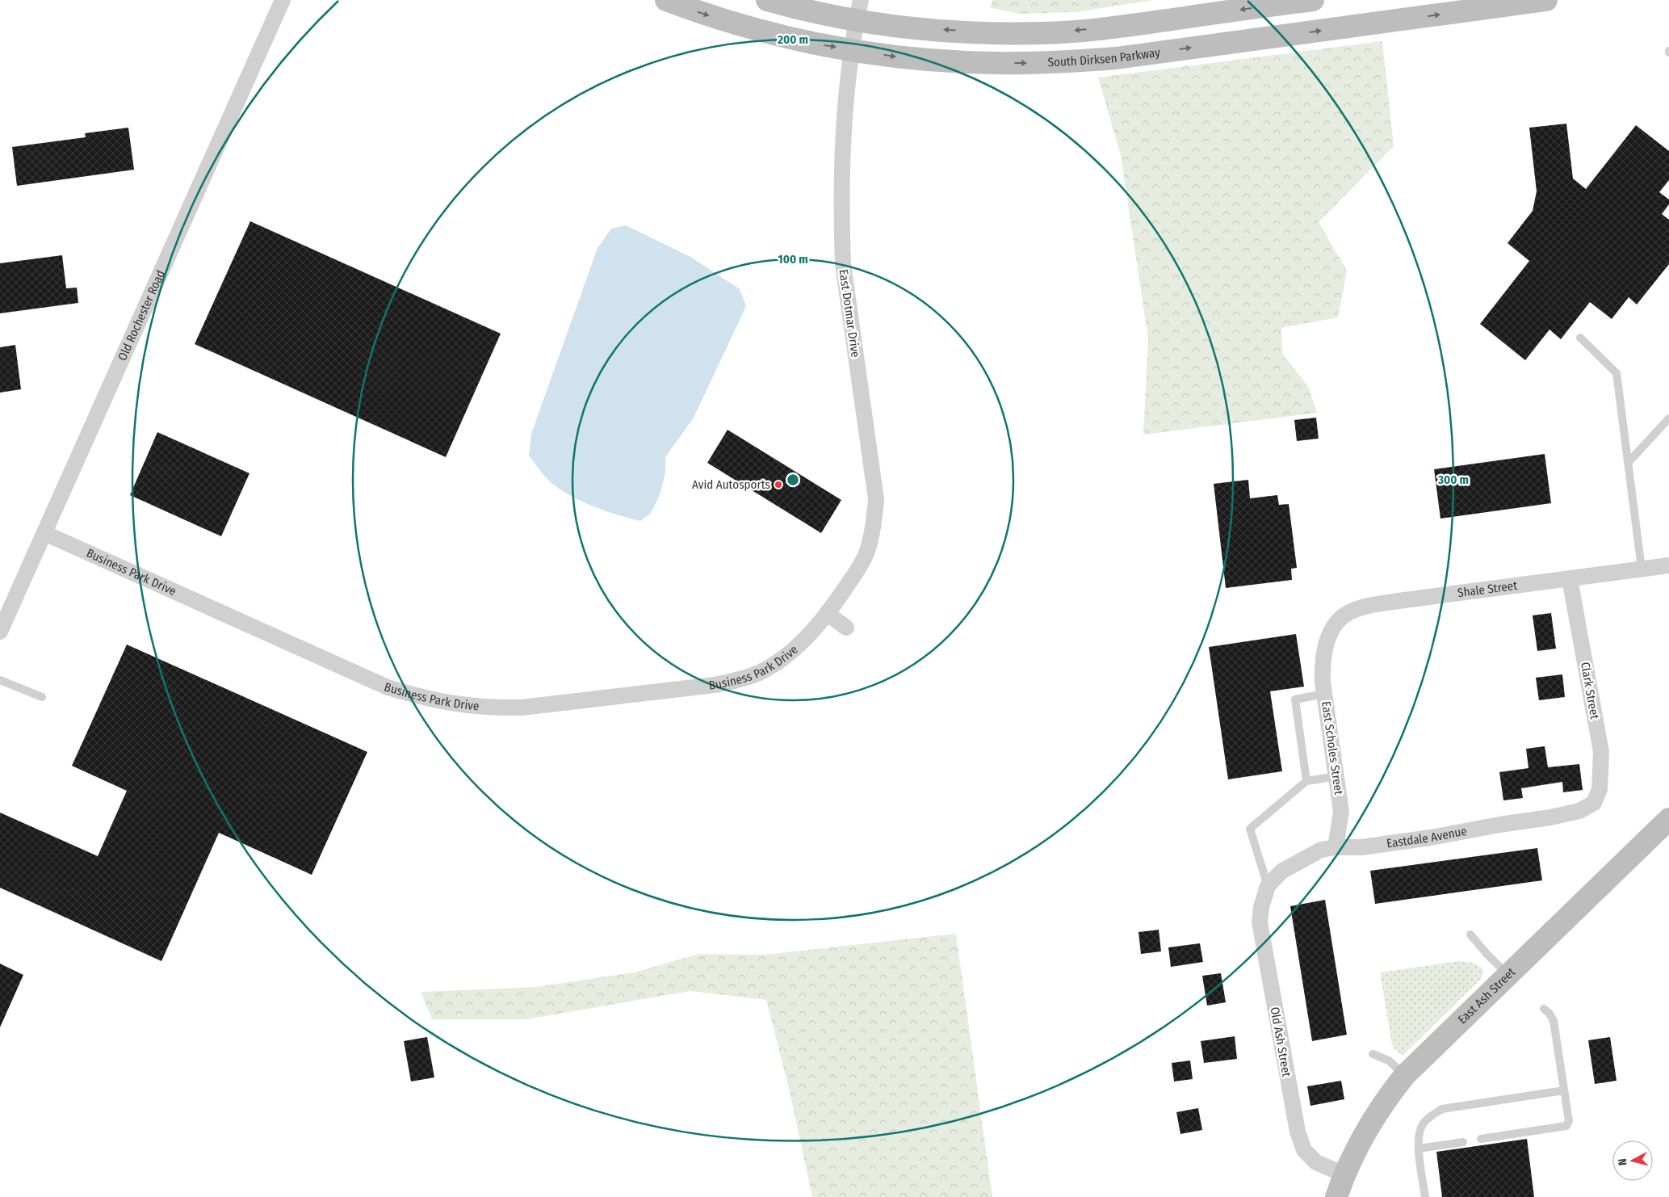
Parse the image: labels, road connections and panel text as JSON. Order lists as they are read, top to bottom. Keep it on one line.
{"streets":{"main road":["South Dirksen Parkway","East Ash Street"],"street":["East Dotmar Drive","Old Rochester Road","Business Park Drive","Shale Street","Clark Street","East Scholes Street","Eastdale Avenue","Old Ash Street"]},"crossings":[["South Dirksen Parkway","East Dotmar Drive"],["East Dotmar Drive","Business Park Drive"],["Old Rochester Road","Business Park Drive"],["Shale Street","Clark Street"],["Shale Street","East Scholes Street"],["Clark Street","Eastdale Avenue"],["East Scholes Street","Eastdale Avenue"],["Eastdale Avenue","Old Ash Street"],["East Ash Street","Old Ash Street"]],"places":["Avid Autosports"],"north":"left","rings":["200 m","100 m","300 m"]}
